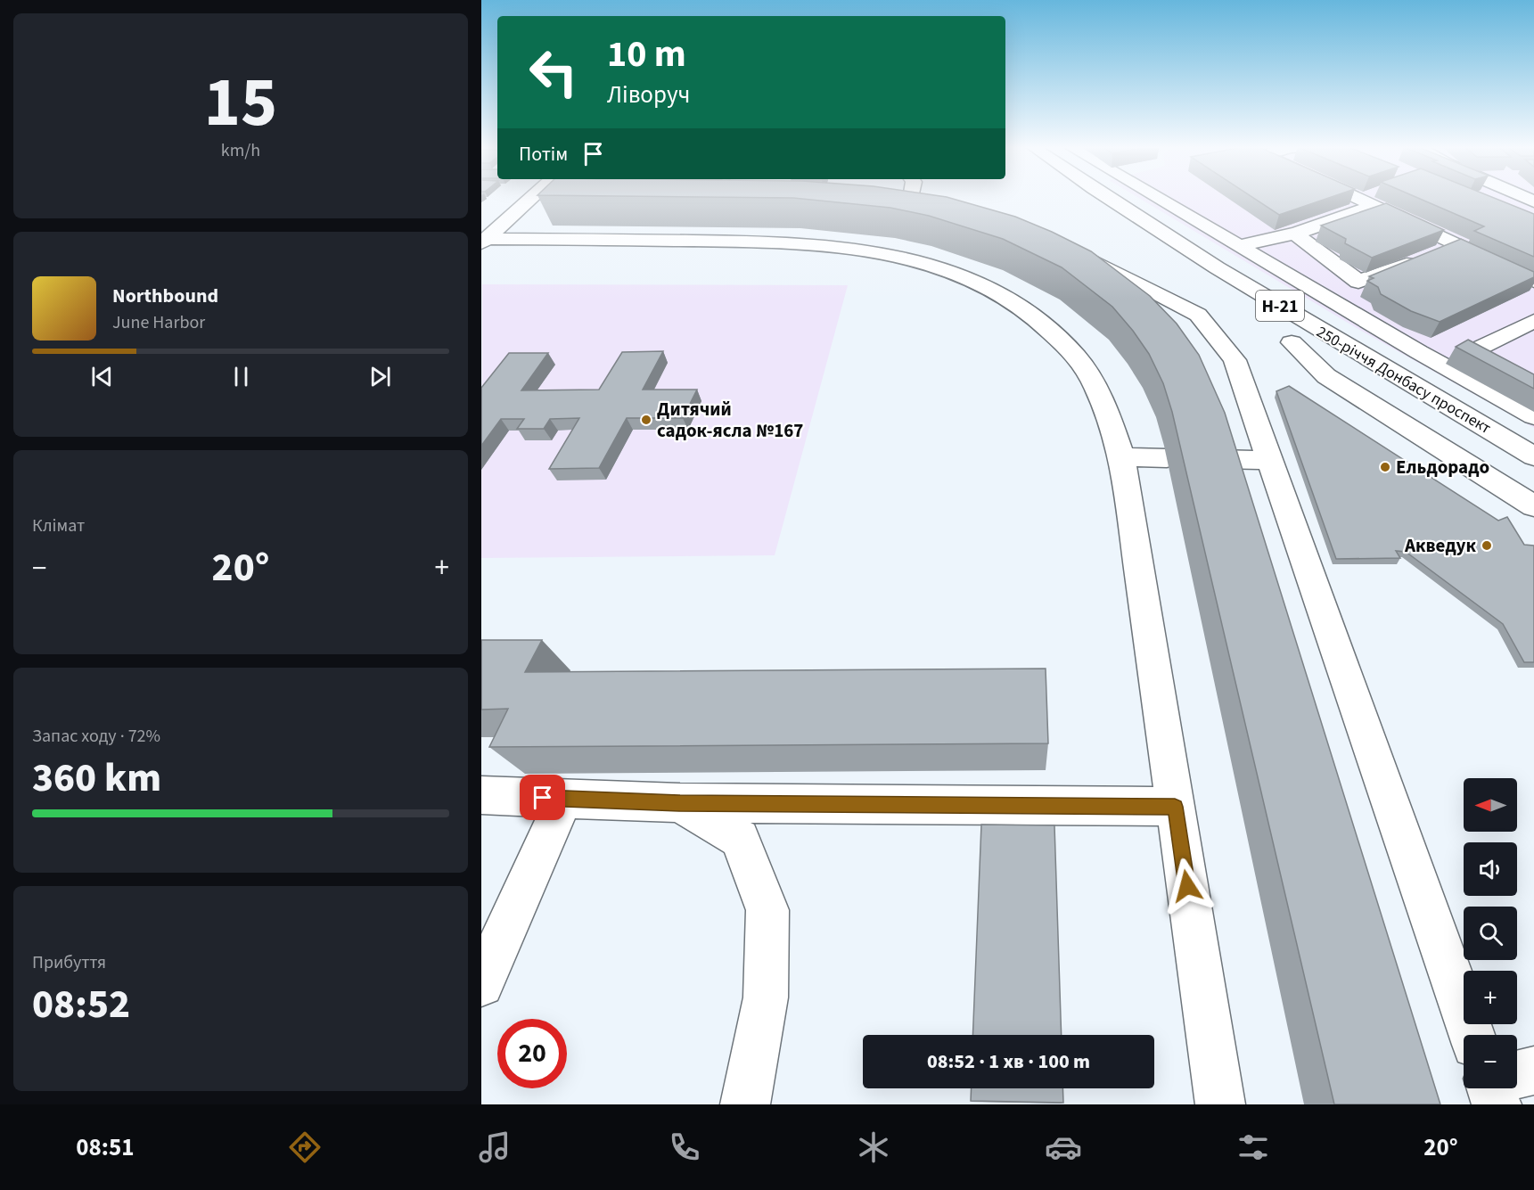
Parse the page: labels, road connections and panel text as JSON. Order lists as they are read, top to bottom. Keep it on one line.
{"streets":{"main road":["Н-21","250-річчя Донбасу проспект"]},"places":["Дитячий садок-ясла №167","Ельдорадо","Акведук"],"north":"left","page":{"tile":[["15","km/h"],"Клімат",["Запас ходу · 72%","360 km"],["Прибуття","08:52"]],"turn":["10 m","Ліворуч"],"then":"Потім","song":["Northbound","June Harbor"],"heat":["−","20°","+"],"map_buttons":["+","−"],"limit":"20","trip":"08:52 · 1 хв · 100 m","tabs":["08:51","20°"]}}
